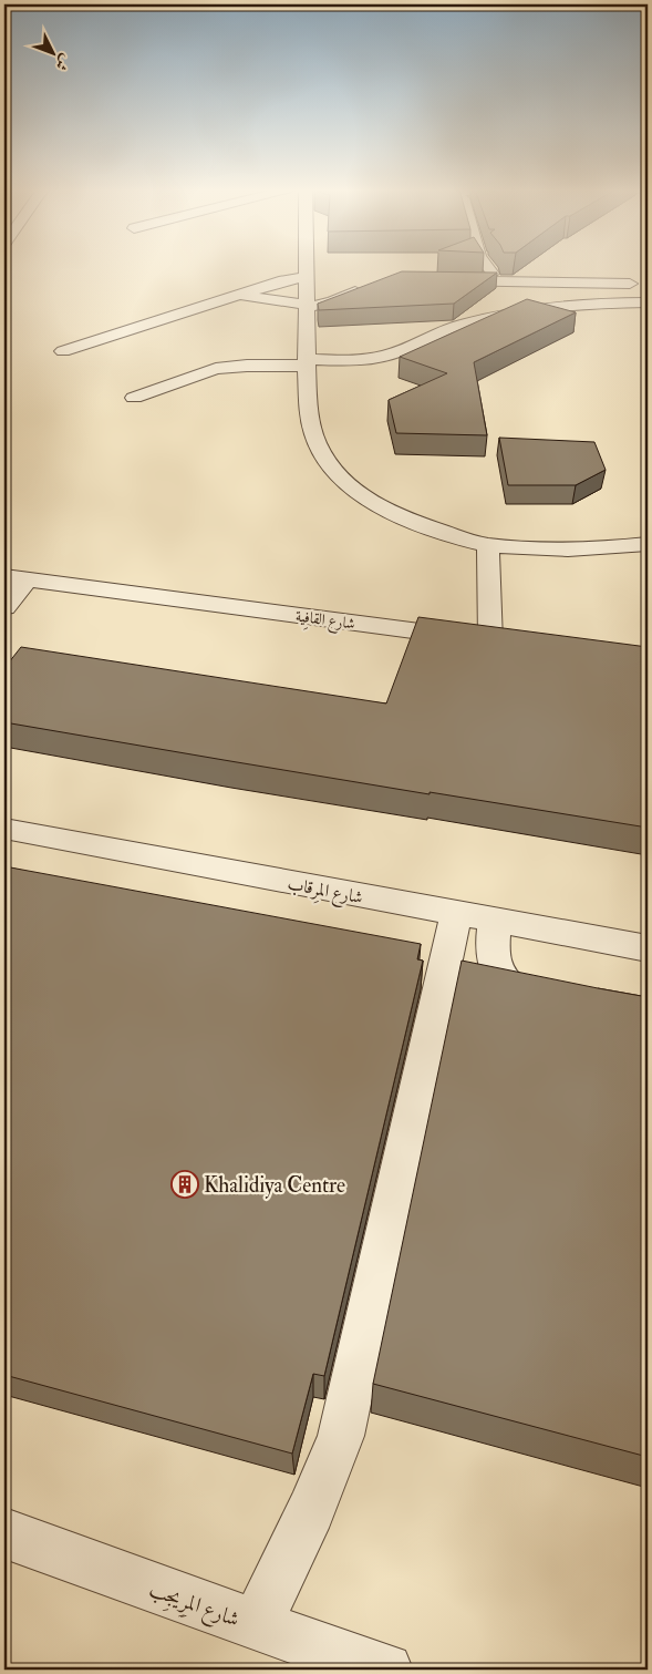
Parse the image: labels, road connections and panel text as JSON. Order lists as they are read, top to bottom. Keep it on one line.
{"streets":{"street":["شارع القافِية","شارع المِرقاب","شارع المِرِيجِب"]},"places":{"building":["Khalidiya Centre"]},"north":"bottom right"}
